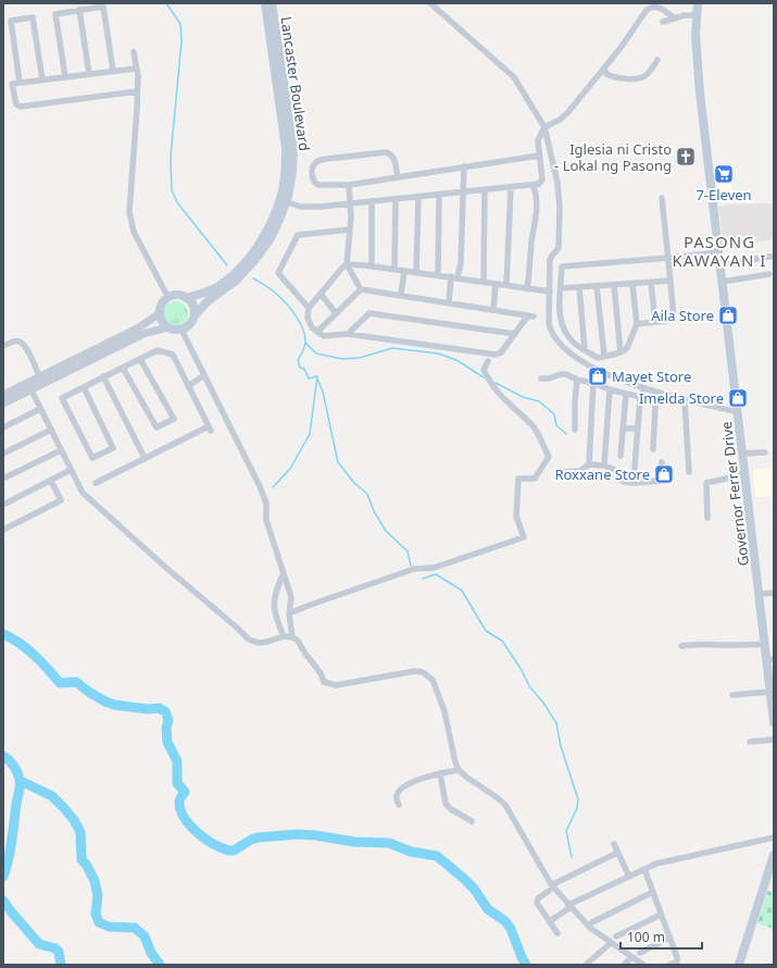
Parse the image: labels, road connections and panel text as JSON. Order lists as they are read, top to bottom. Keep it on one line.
{"streets":{"main road":["Lancaster Boulevard","Governor Ferrer Drive"]},"districts":["PASONG KAWAYAN I"],"places":{"church":["Iglesia ni Cristo - Lokal ng Pasong"],"supermarket":["7-Eleven"],"shop":["Aila Store","Mayet Store","Imelda Store","Roxxane Store"]},"scale_bar":"100 m"}
